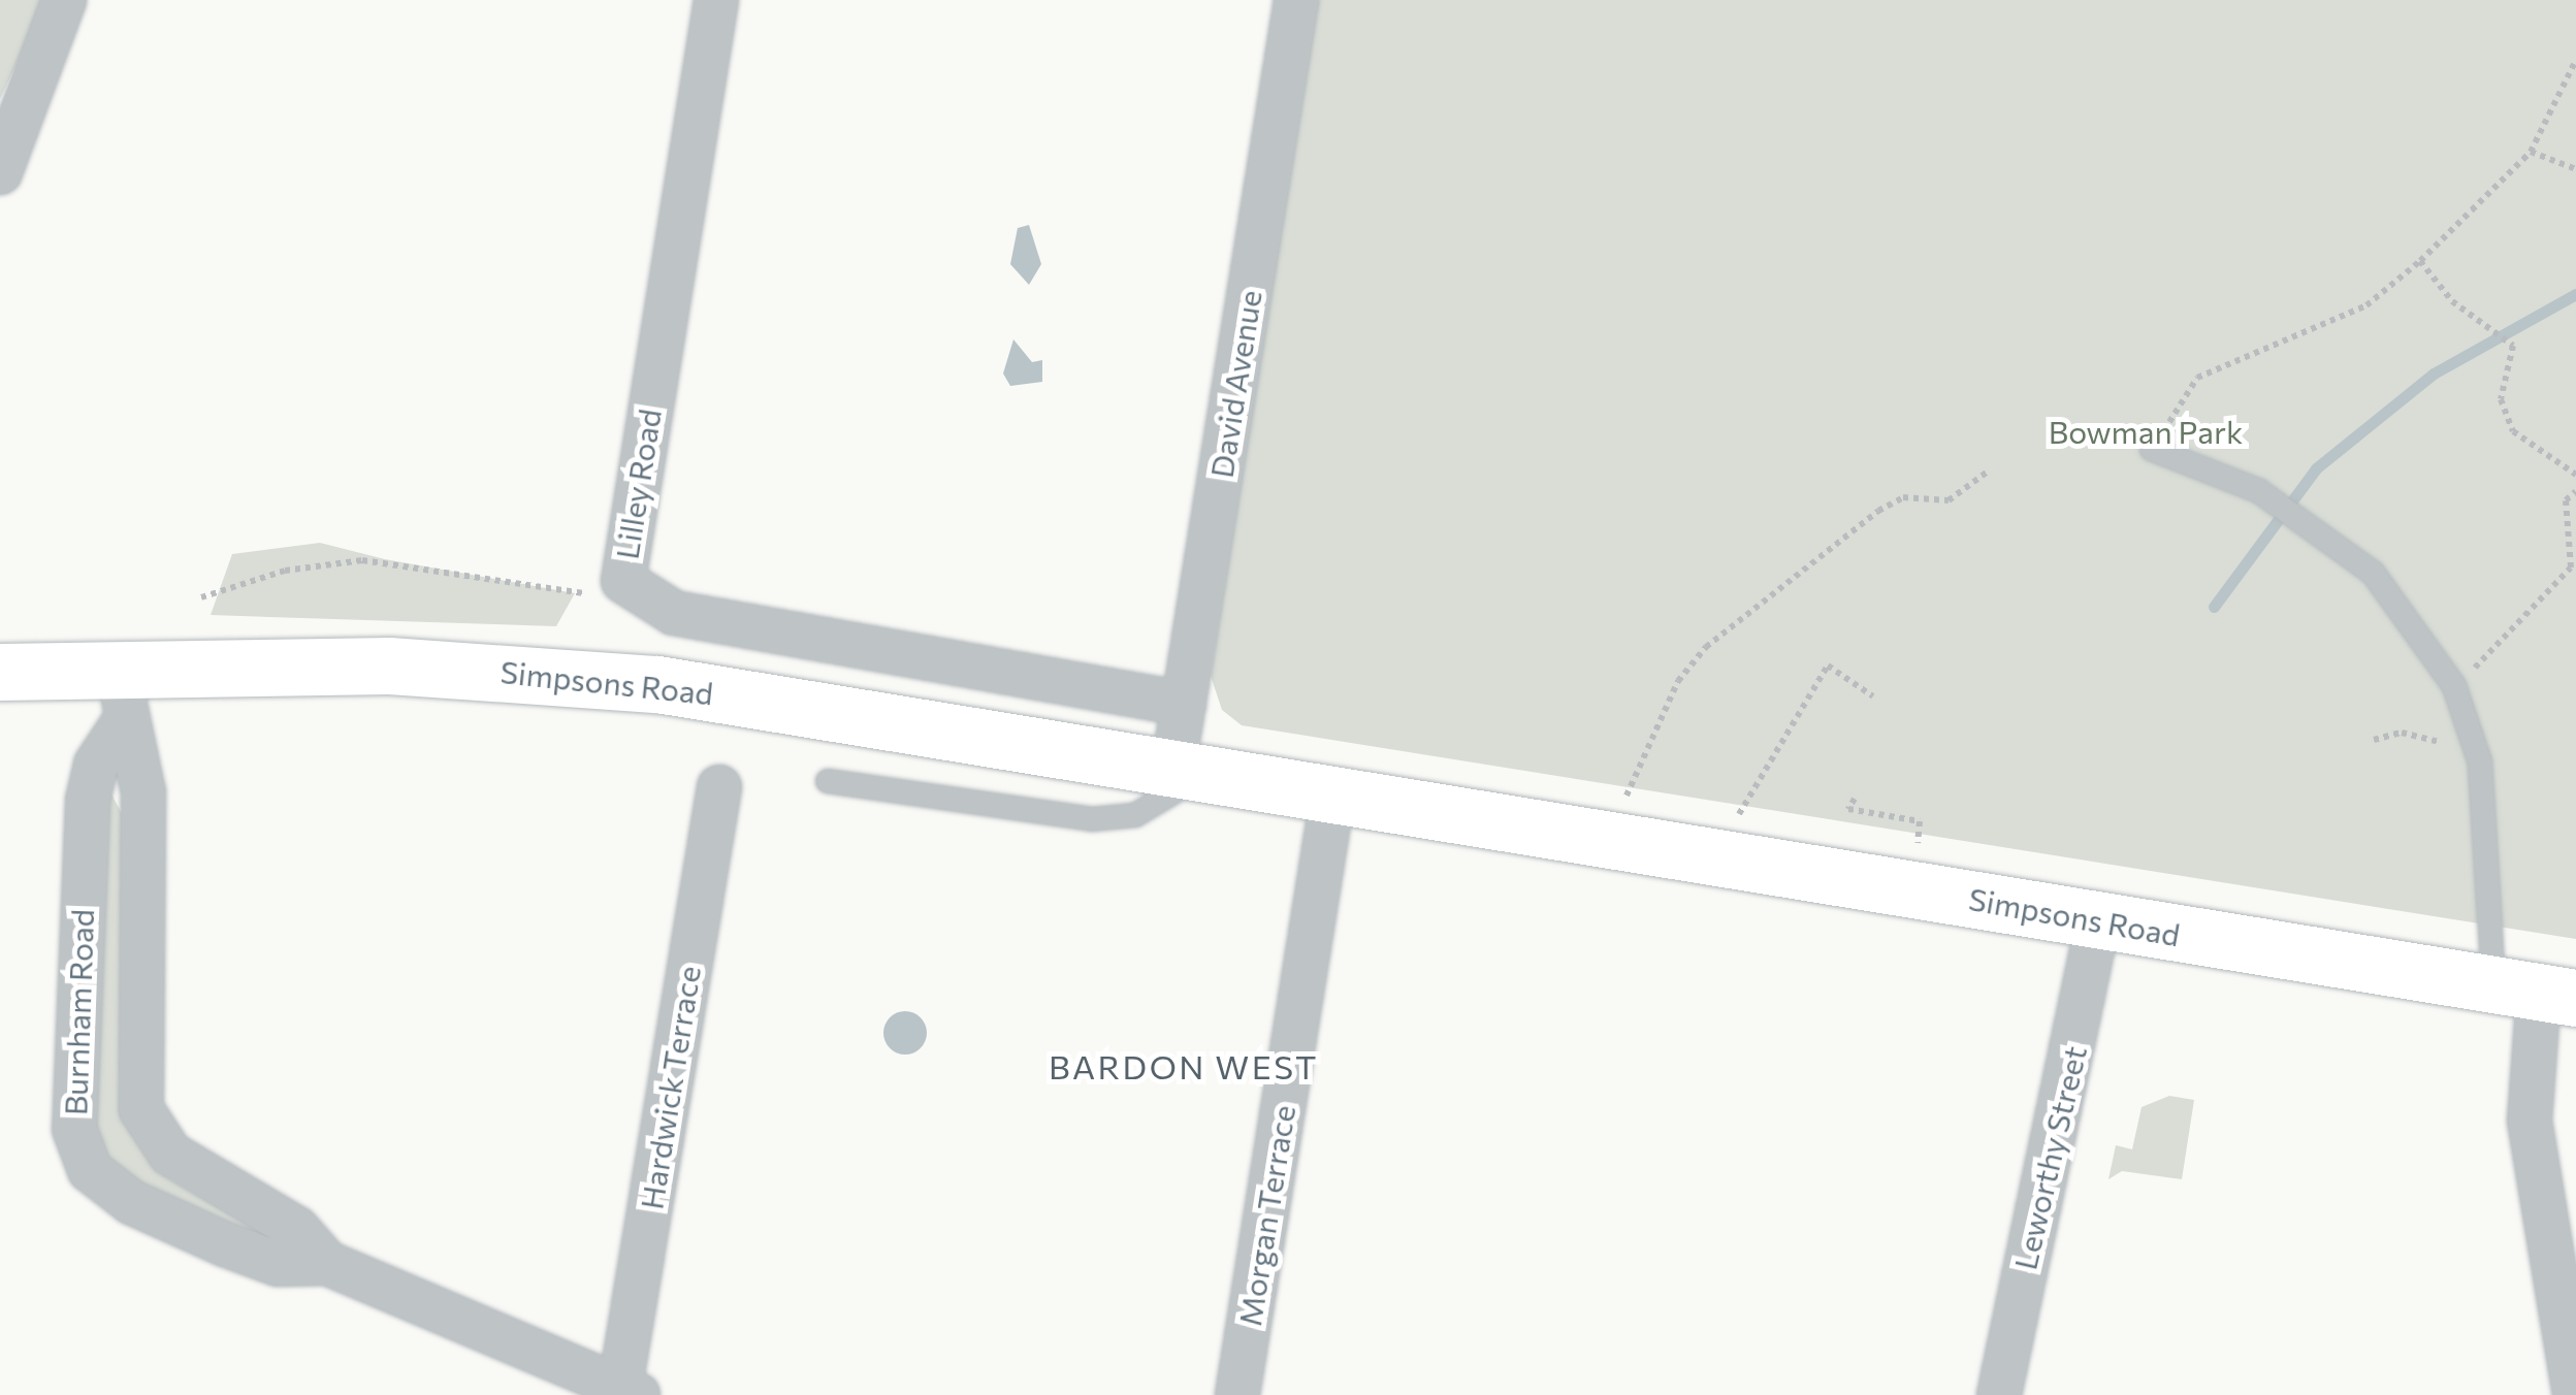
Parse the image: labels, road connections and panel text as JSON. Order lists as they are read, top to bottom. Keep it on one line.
{"streets":{"main road":["Simpsons Road"],"street":["David Avenue","Lilley Road","Burnham Road","Hardwick Terrace","Leworthy Street","Morgan Terrace"]},"crossings":[["David Avenue","Lilley Road"],["David Avenue","Simpsons Road"],["Simpsons Road","Burnham Road"],["Simpsons Road","Leworthy Street"],["Simpsons Road","Morgan Terrace"],["Burnham Road","Hardwick Terrace"]],"districts":["BARDON WEST"],"parks":["Bowman Park"]}
